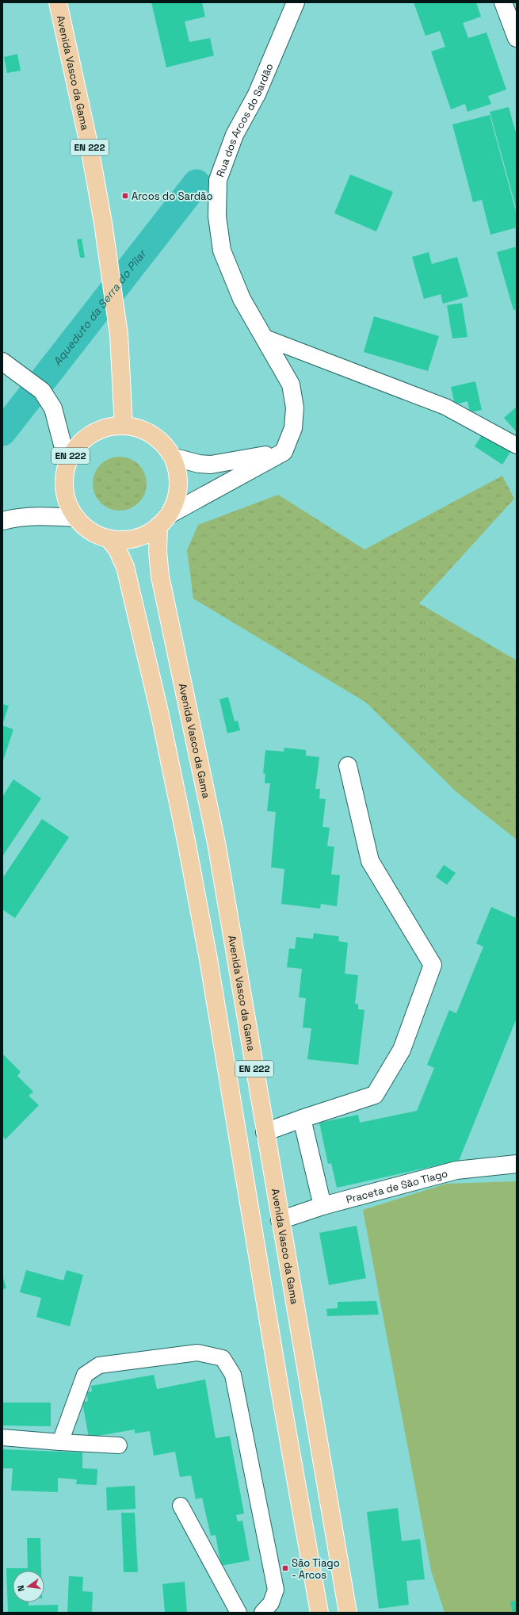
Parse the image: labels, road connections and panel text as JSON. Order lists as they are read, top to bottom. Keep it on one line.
{"streets":{"main road":["Avenida Vasco da Gama","EN 222"],"street":["Rua dos Arcos do Sardão","Praceta de São Tiago"]},"crossings":[["Avenida Vasco da Gama","Praceta de São Tiago"]],"water":["Aqueduto da Serra do Pilar"],"places":{"transit":["Arcos do Sardão","São Tiago - Arcos"]},"north":"left"}
